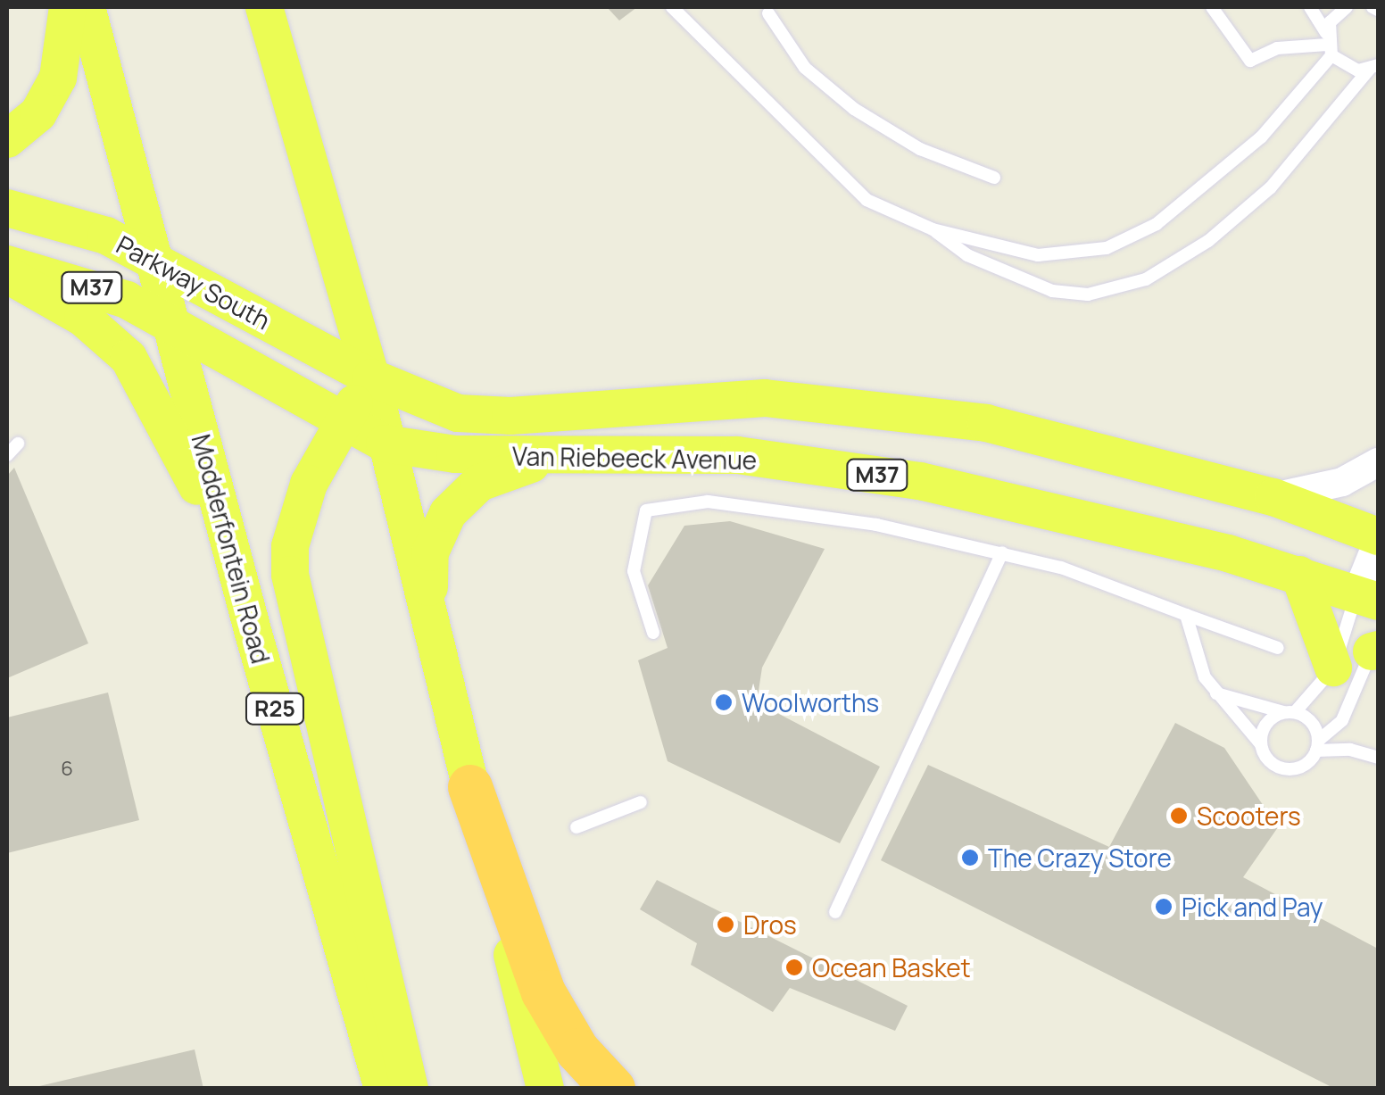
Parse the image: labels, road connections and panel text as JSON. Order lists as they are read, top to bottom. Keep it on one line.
{"streets":{"main road":["Parkway South","M37","Van Riebeeck Avenue","Modderfontein Road","R25"]},"crossings":[["Parkway South","Van Riebeeck Avenue"],["Parkway South","Modderfontein Road"],["M37","Van Riebeeck Avenue"],["M37","Modderfontein Road"],["Van Riebeeck Avenue","Modderfontein Road"]],"places":["Woolworths","Scooters","The Crazy Store","Pick and Pay","Dros","Ocean Basket"],"house_numbers":["6"]}
